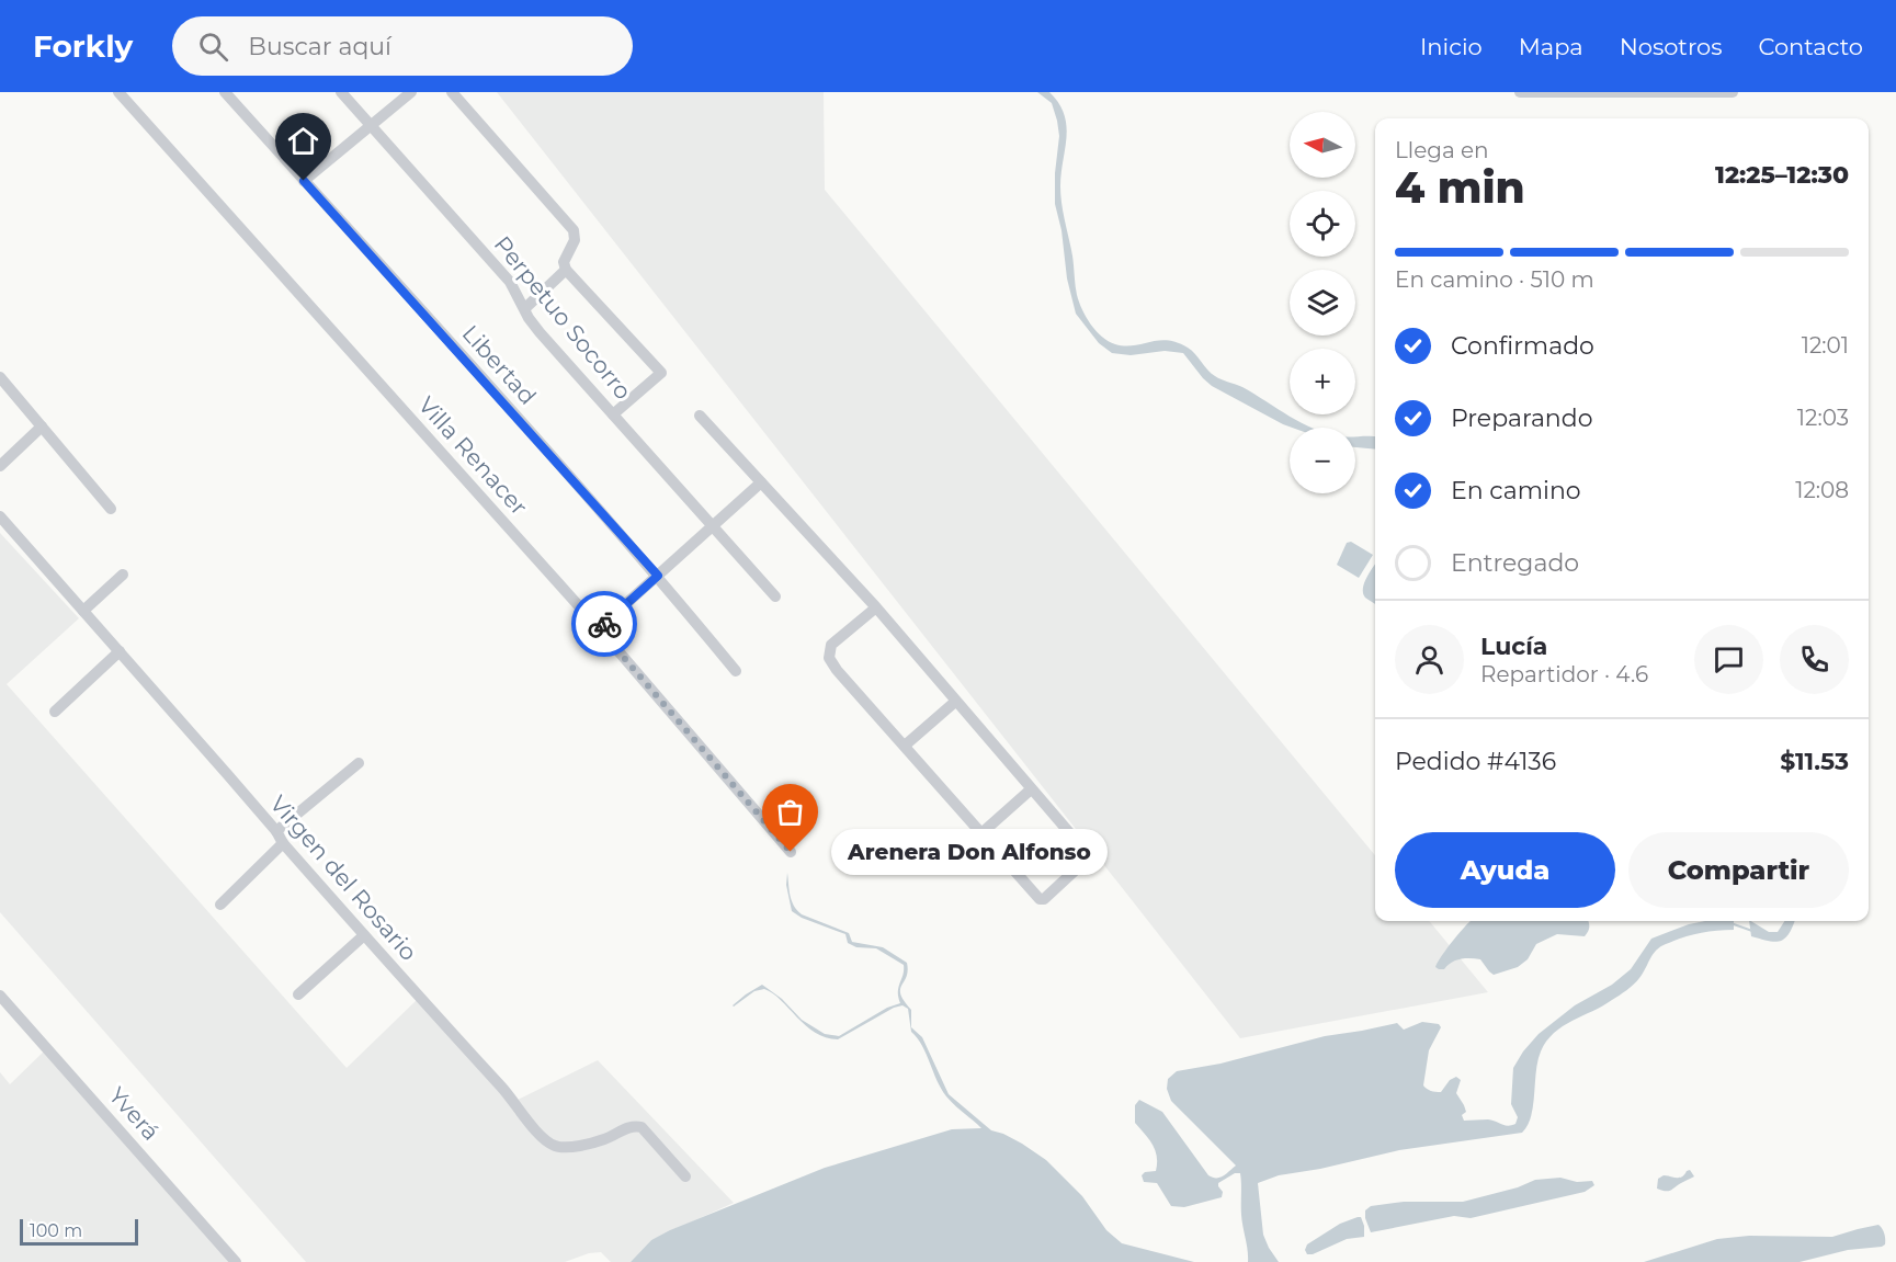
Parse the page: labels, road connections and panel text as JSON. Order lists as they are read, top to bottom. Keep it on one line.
{"streets":{"street":["Perpetuo Socorro","Libertad","Villa Renacer","Virgen del Rosario","Yverá"]},"places":["Arenera Don Alfonso"],"scale_bar":"100 m","north":"left","page":{"header":"Forkly","search":"Buscar aquí","nav":["Inicio","Mapa","Nosotros","Contacto"],"map_buttons":["+","−"],"heading":["4 min","Llega en","12:25–12:30"],"panel":["Lucía","Repartidor · 4.6","Pedido #4136","$11.53"],"bar":"En camino · 510 m","list":[["Confirmado","12:01"],["Preparando","12:03"],["En camino","12:08"],"Entregado"],"buttons":["Ayuda","Compartir"],"bubble":"Arenera Don Alfonso","scale":"100 m"}}
